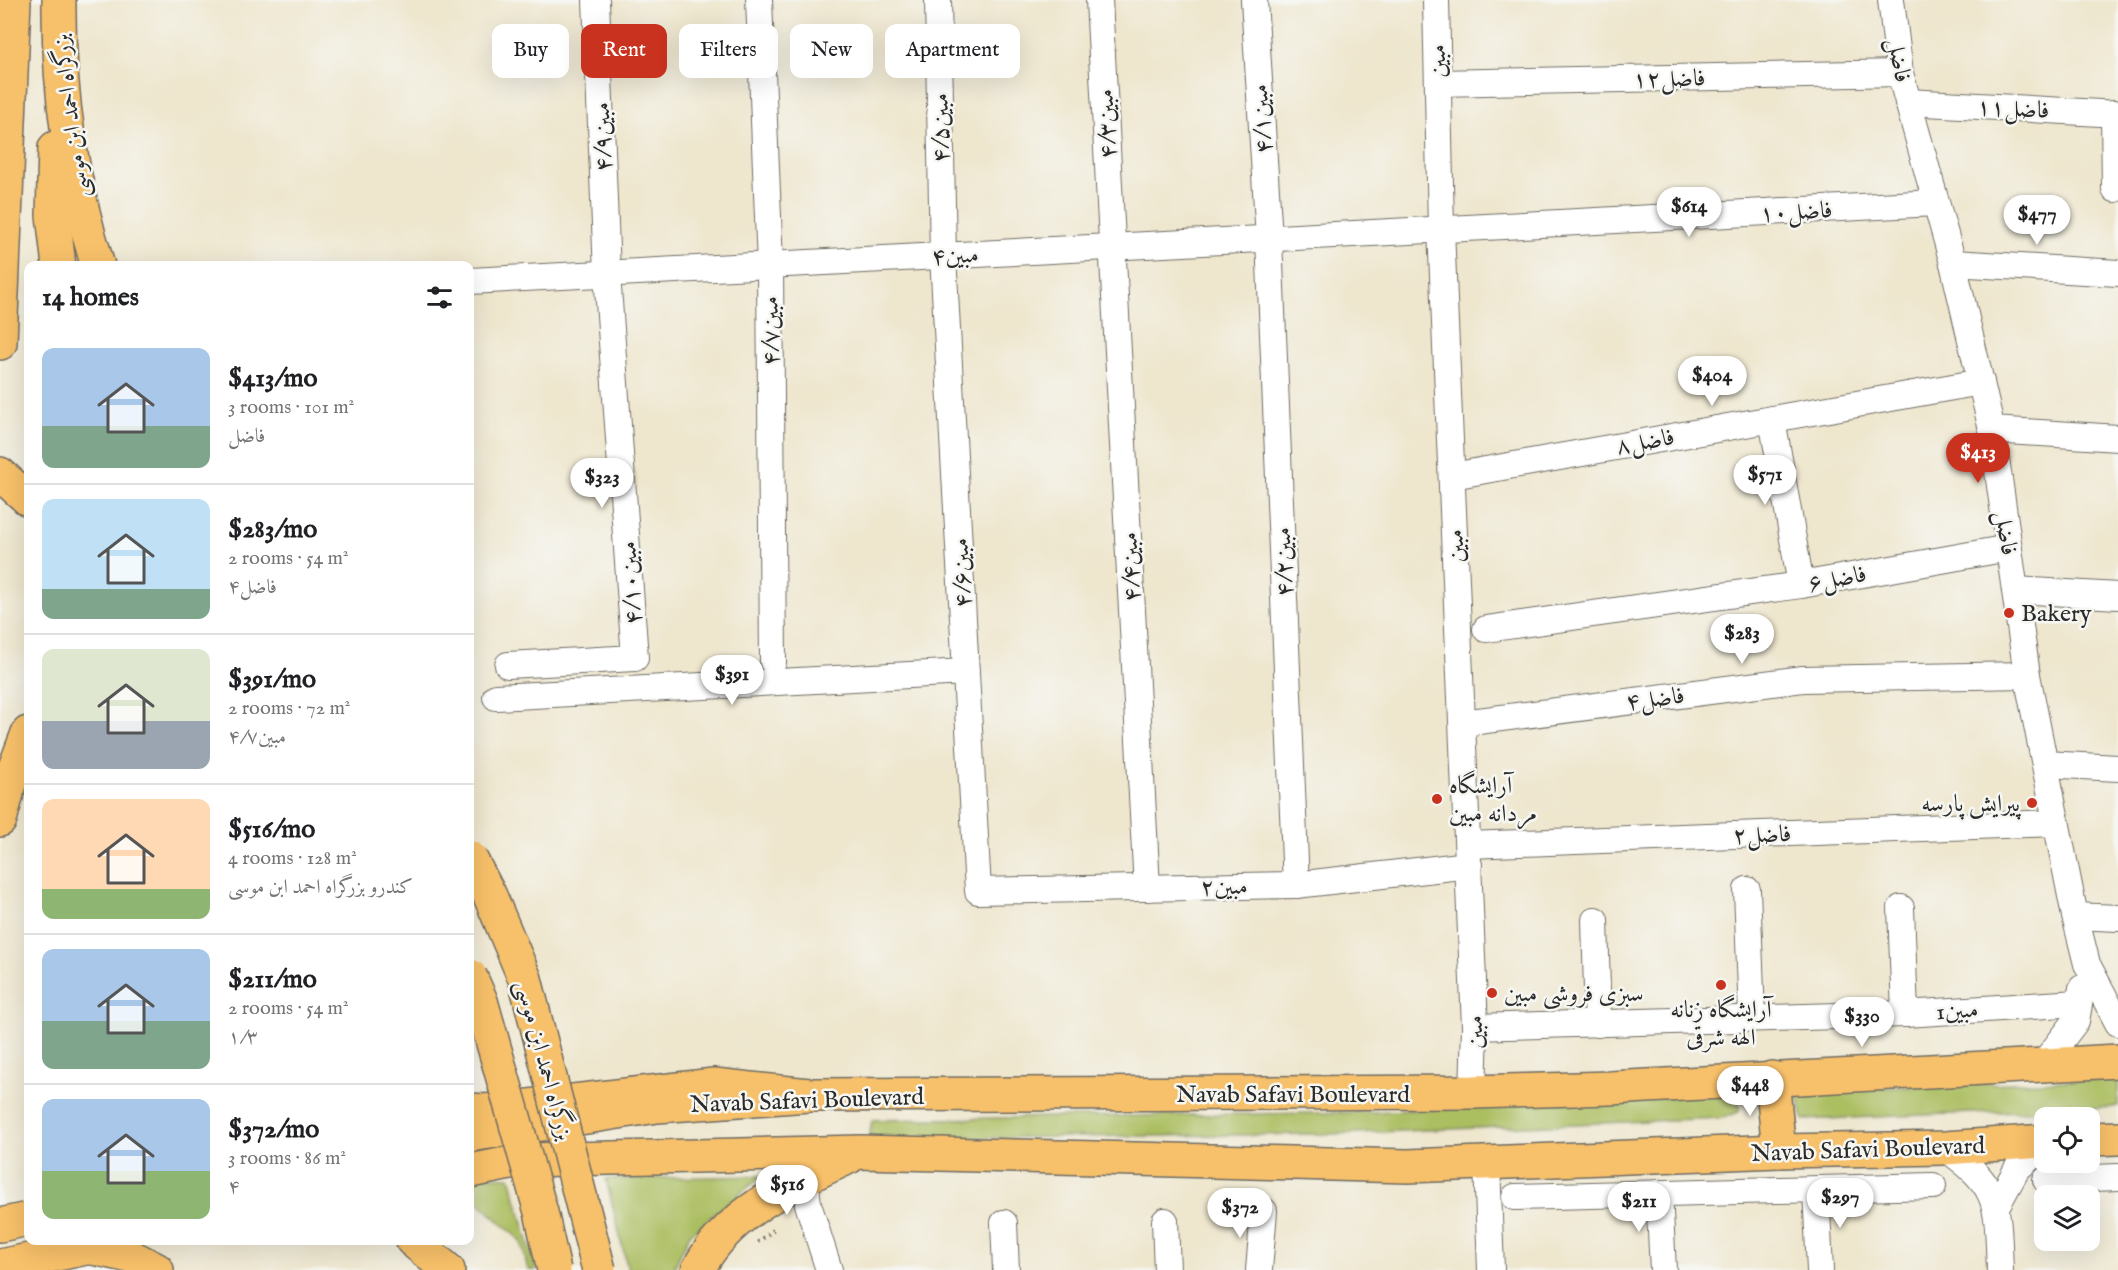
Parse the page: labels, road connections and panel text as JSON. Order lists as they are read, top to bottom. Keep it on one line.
{"streets":{"main road":["بزرگراه احمد ابن موسی","Navab Safavi Boulevard"],"street":["فاضل","مبین","۱۲فاضل","۱۱فاضل","۴/۱مبین","۴/۳مبین","۴/۵مبین","۴/۹مبین","۱۰فاضل","۴مبین","۴/۷مبین","۸فاضل","۴/۲مبین","۴/۴مبین","۴/۶مبین","۶فاضل","۴/۱۰مبین","۴فاضل","۲فاضل","۲مبین","1مبین"]},"crossings":[["فاضل","۱۲فاضل"],["فاضل","۱۱فاضل"],["فاضل","۱۰فاضل"],["فاضل","۸فاضل"],["فاضل","۶فاضل"],["فاضل","۴فاضل"],["فاضل","۲فاضل"],["فاضل","1مبین"],["فاضل","Navab Safavi Boulevard"],["مبین","۱۲فاضل"],["مبین","۱۰فاضل"],["مبین","۴مبین"],["مبین","۸فاضل"],["مبین","۴فاضل"],["مبین","۲فاضل"],["مبین","۲مبین"],["مبین","1مبین"],["مبین","Navab Safavi Boulevard"],["۴/۱مبین","۴مبین"],["۴/۱مبین","۴/۲مبین"],["۴/۳مبین","۴مبین"],["۴/۳مبین","۴/۴مبین"],["۴/۵مبین","۴مبین"],["۴/۵مبین","۴/۶مبین"],["۴/۹مبین","۴مبین"],["۴/۹مبین","۴/۱۰مبین"],["۱۰فاضل","۴مبین"],["۴مبین","۴/۷مبین"],["۴مبین","۴/۲مبین"],["۴مبین","۴/۴مبین"],["۴مبین","۴/۶مبین"],["۴مبین","۴/۱۰مبین"],["۴/۲مبین","۲مبین"],["۴/۴مبین","۲مبین"],["۴/۶مبین","۲مبین"],["۲فاضل","۲مبین"]],"places":["Bakery","آرایشگاه مردانه مبین","پیرایش پارسه","آرایشگاه زنانه الهه شرقی","سبزی فروشی مبین"],"page":{"chip":["Buy","Rent","Filters","New","Apartment"],"price":["$614","$477","$404","$413","$571","$323","$283","$391","$330","$448","$516","$297","$211","$372"],"heading":"14 homes","list":[{"name":"$413/mo","note":"3 rooms · 101 m² · فاضل"},{"name":"$283/mo","note":"2 rooms · 54 m² · ۴فاضل"},{"name":"$391/mo","note":"2 rooms · 72 m² · ۴/۷مبین"},{"name":"$516/mo","note":"4 rooms · 128 m² · کندرو بزرگراه احمد ابن موسی"},{"name":"$211/mo","note":"2 rooms · 54 m² · ۱/۳"},{"name":"$372/mo","note":"3 rooms · 86 m² · ۴"}]}}
